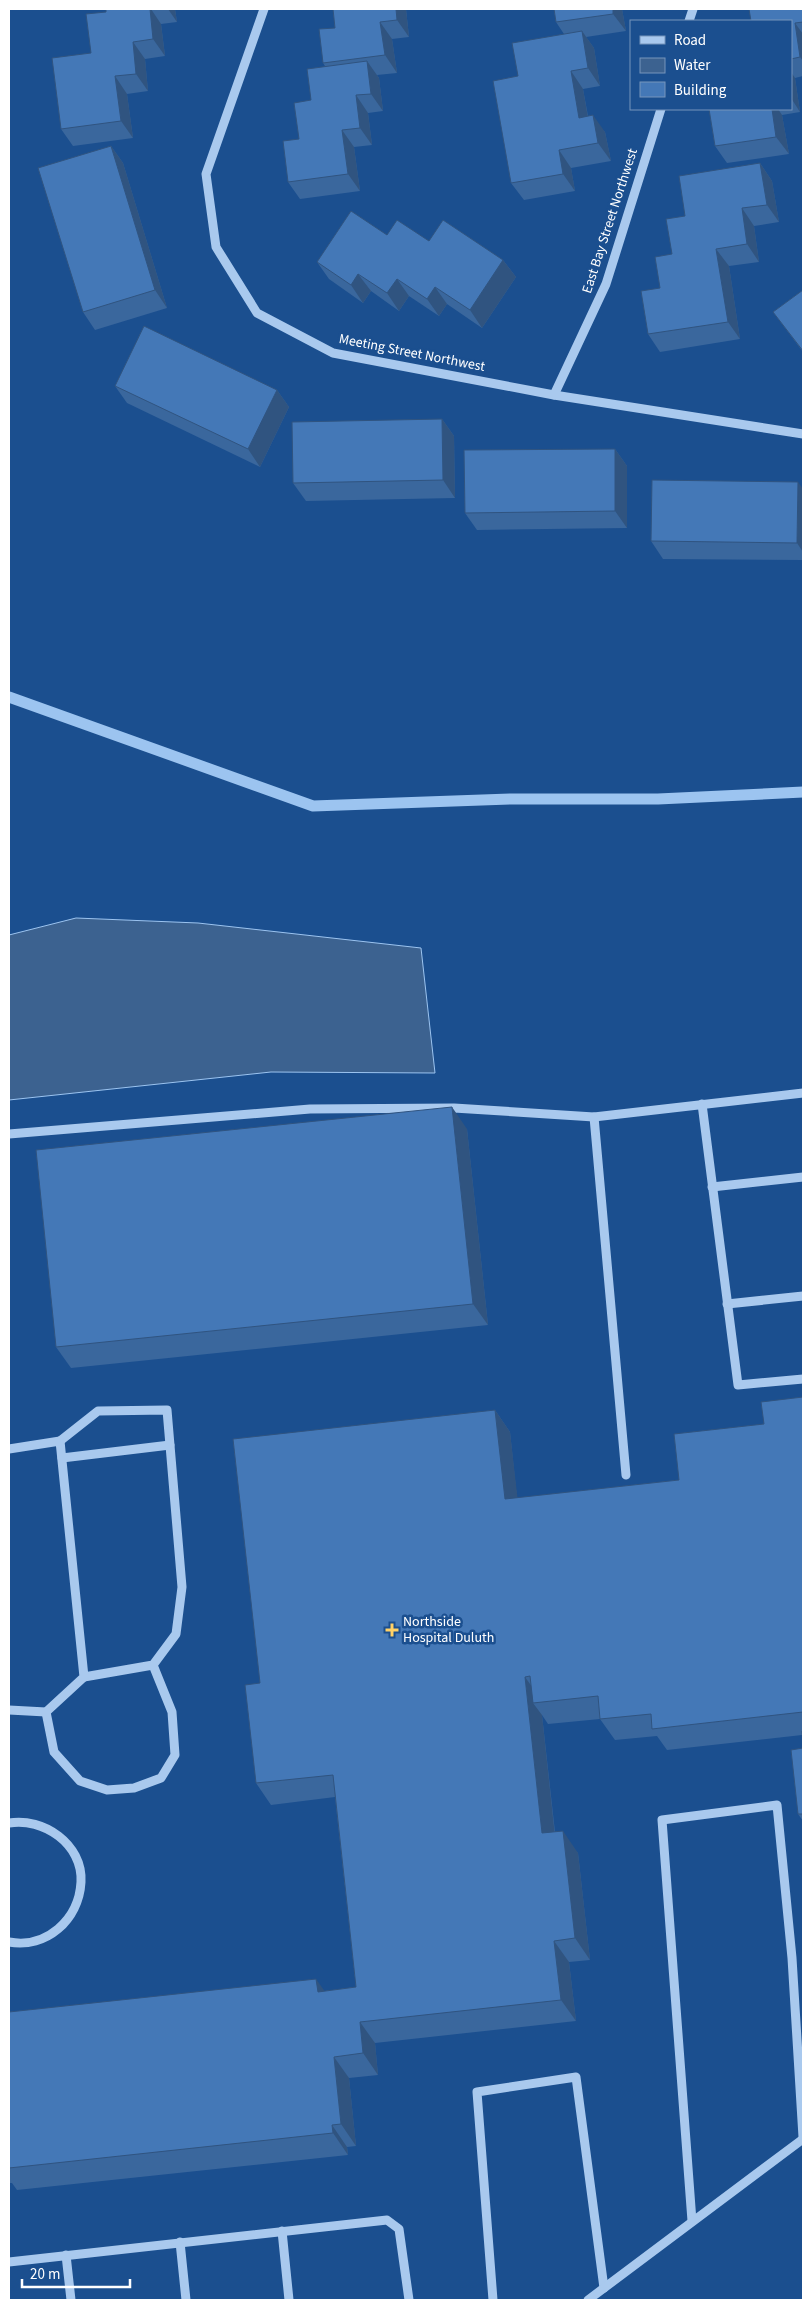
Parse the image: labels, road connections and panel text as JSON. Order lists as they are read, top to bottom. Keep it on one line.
{"streets":{"street":["East Bay Street Northwest","Meeting Street Northwest"]},"crossings":[["East Bay Street Northwest","Meeting Street Northwest"]],"places":{"health":["Northside Hospital Duluth"]},"legend":["Road","Water","Building"],"scale_bar":"20 m"}
